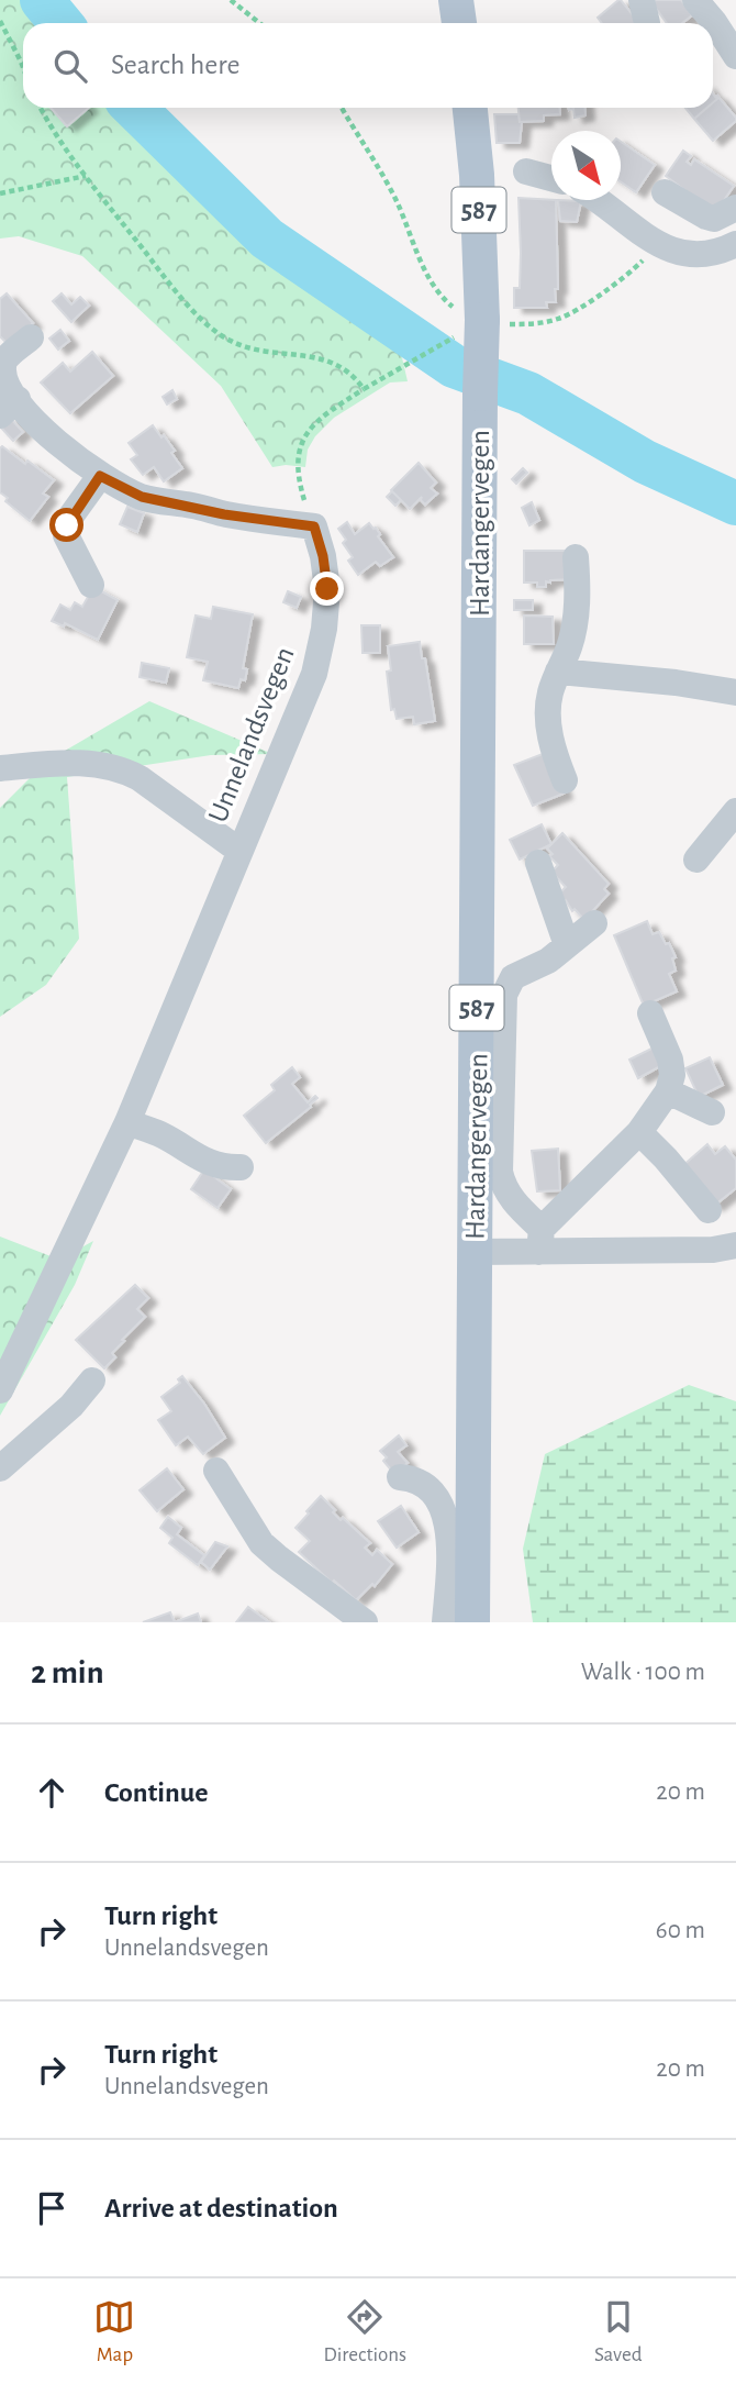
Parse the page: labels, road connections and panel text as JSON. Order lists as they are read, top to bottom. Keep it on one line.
{"streets":{"main road":["587","Hardangervegen"],"street":["Unnelandsvegen"]},"crossings":[["587","Hardangervegen"]],"north":"bottom right","page":{"search":"Search here","heading":["2 min","Walk · 100 m"],"list":[["Continue","20 m"],["Turn right","Unnelandsvegen","60 m"],["Turn right","Unnelandsvegen","20 m"],"Arrive at destination"],"nav":["Map","Directions","Saved"]}}
